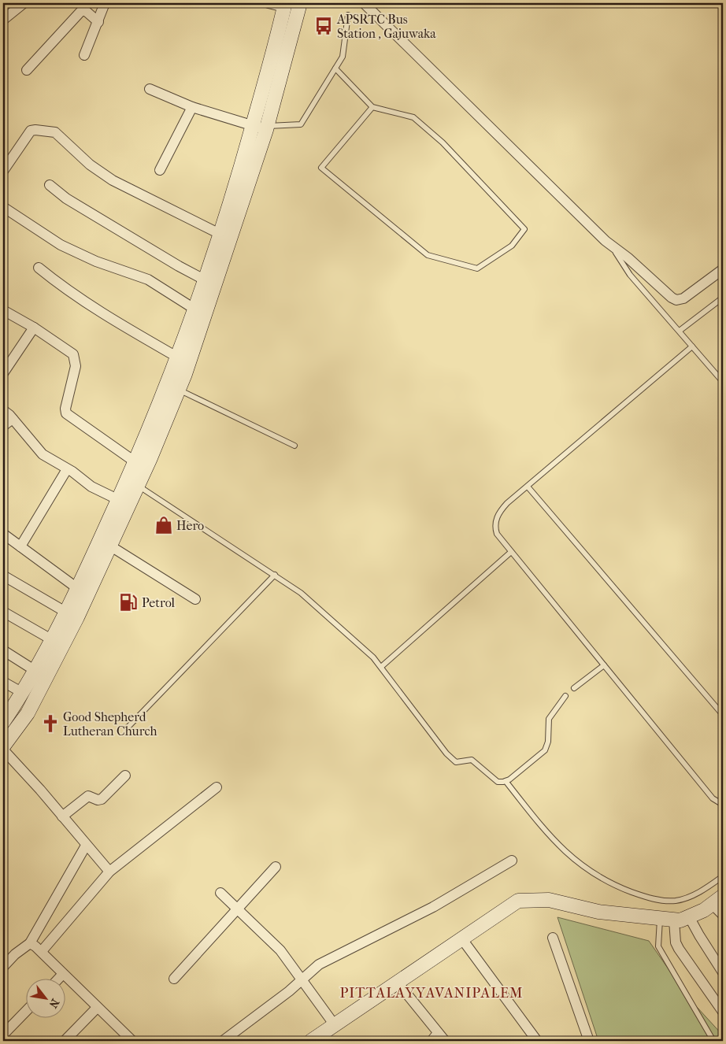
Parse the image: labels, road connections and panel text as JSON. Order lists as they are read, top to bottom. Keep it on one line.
{"districts":["PITTALAYYAVANIPALEM"],"places":{"bus stop":["APSRTC Bus Station , Gajuwaka"],"shop":["Hero"],"fuel station":["Petrol"],"church":["Good Shepherd Lutheran Church"]},"north":"bottom right"}
